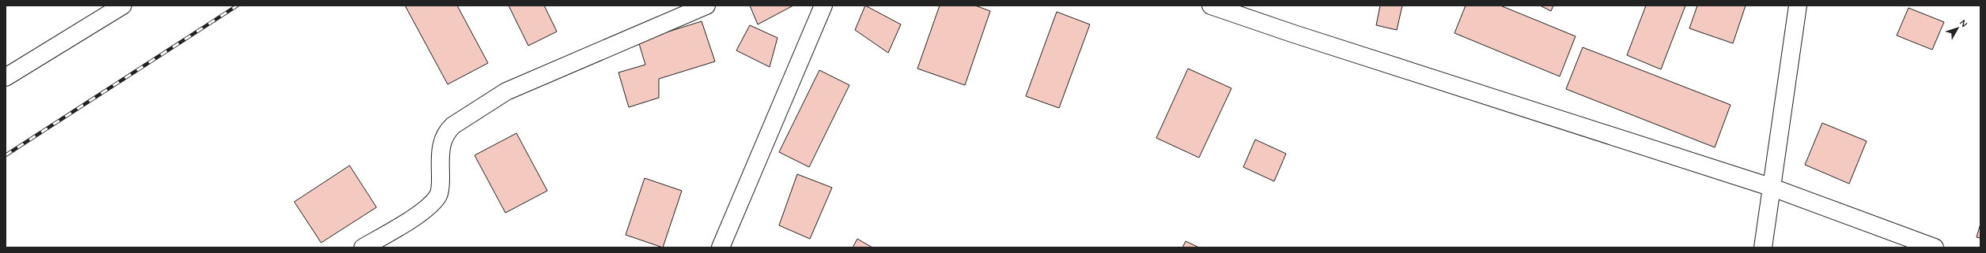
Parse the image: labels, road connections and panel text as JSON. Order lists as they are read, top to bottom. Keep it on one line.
{"north":"top right"}
